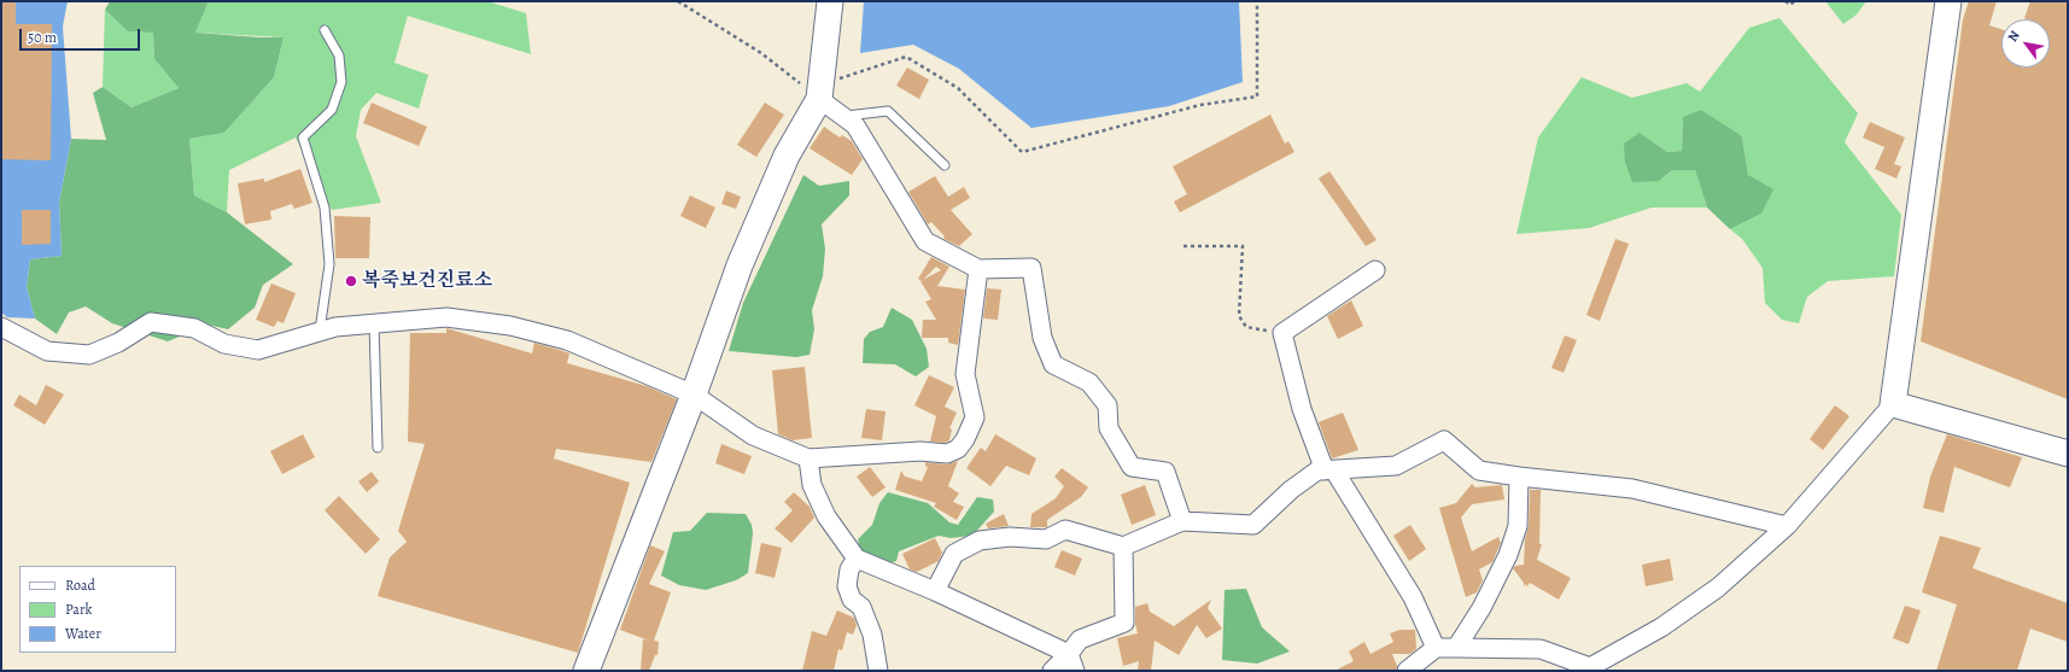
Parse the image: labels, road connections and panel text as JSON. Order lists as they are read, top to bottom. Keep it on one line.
{"places":["복죽보건진료소"],"legend":["Road","Park","Water"],"scale_bar":"50 m","north":"top left"}
